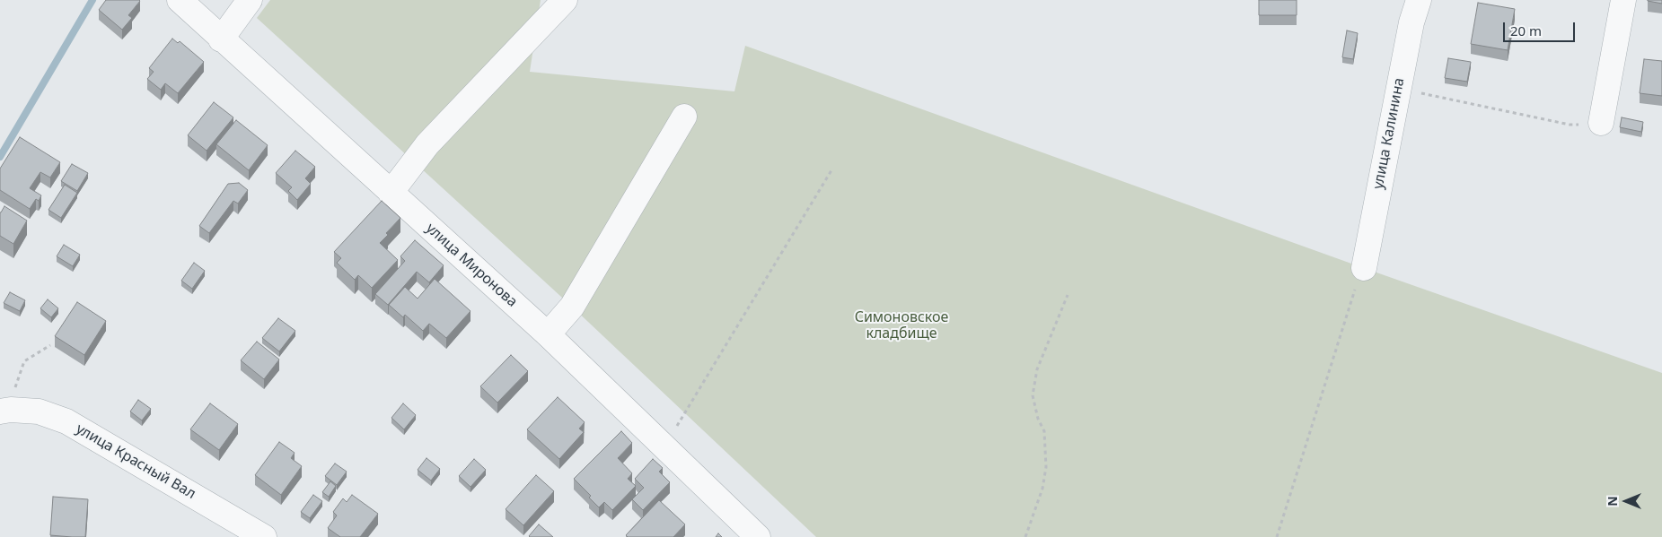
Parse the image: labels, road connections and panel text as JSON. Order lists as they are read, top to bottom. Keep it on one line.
{"streets":{"street":["улица Калинина","улица Миронова","улица Красный Вал"]},"parks":["Симоновское кладбище"],"scale_bar":"20 m","north":"left"}
